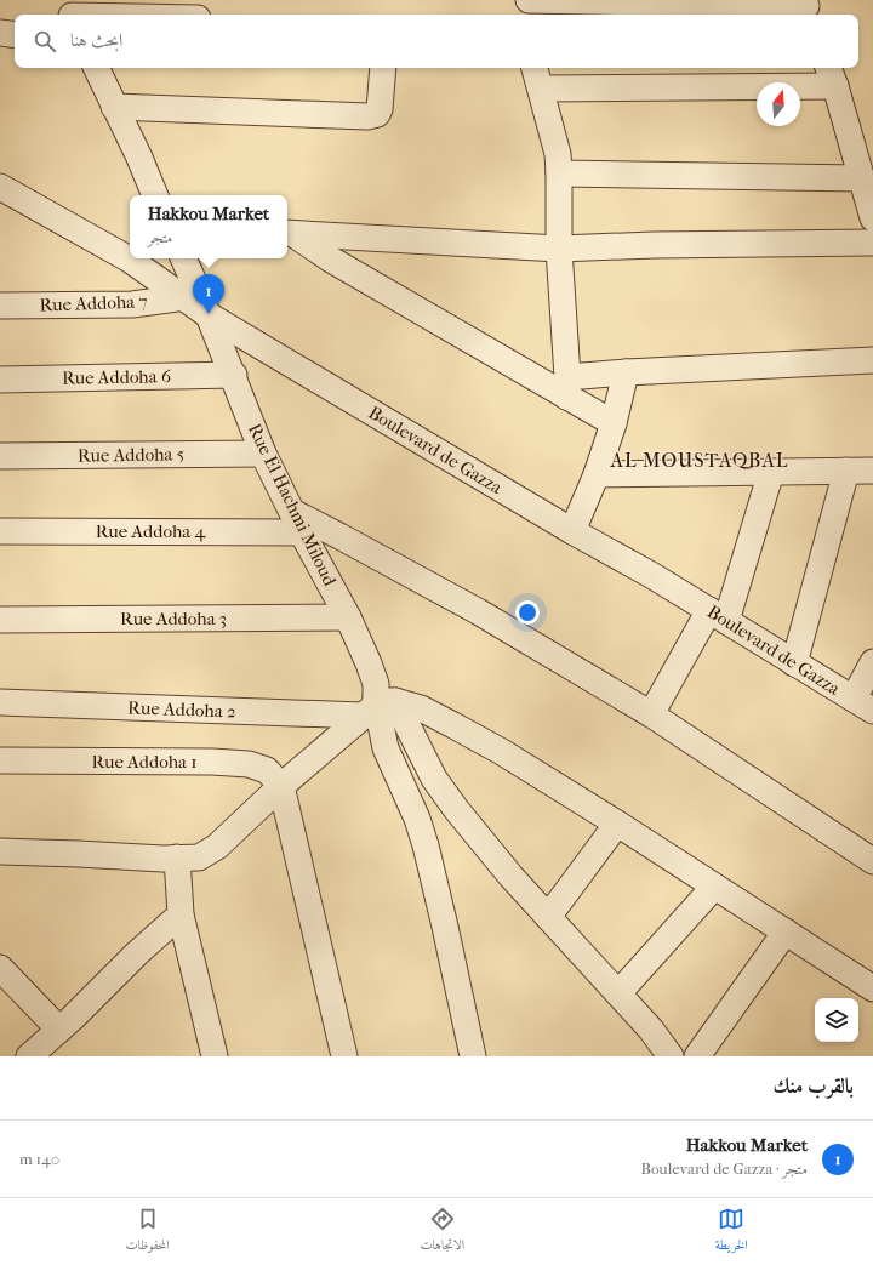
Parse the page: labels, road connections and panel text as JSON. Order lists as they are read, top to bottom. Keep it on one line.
{"streets":{"street":["Rue Addoha 7","Rue Addoha 6","Boulevard de Gazza","Rue Addoha 5","Rue El Hachmi Miloud","Rue Addoha 4","Rue Addoha 3","Rue Addoha 2","Rue Addoha 1"]},"crossings":[["Rue Addoha 7","Boulevard de Gazza"],["Rue Addoha 6","Rue El Hachmi Miloud"],["Boulevard de Gazza","Rue El Hachmi Miloud"],["Rue Addoha 5","Rue El Hachmi Miloud"],["Rue El Hachmi Miloud","Rue Addoha 4"],["Rue El Hachmi Miloud","Rue Addoha 3"],["Rue El Hachmi Miloud","Rue Addoha 2"]],"districts":["AL MOUSTAQBAL"],"north":"top","page":{"search":"ابحث هنا","popup":["Hakkou Market","متجر"],"pins":"1","heading":"بالقرب منك","list":[{"mark":"1","name":"Hakkou Market","note":"متجر · Boulevard de Gazza","value":"140 m"}],"nav":["الخريطة","الاتجاهات","المحفوظات"]}}
